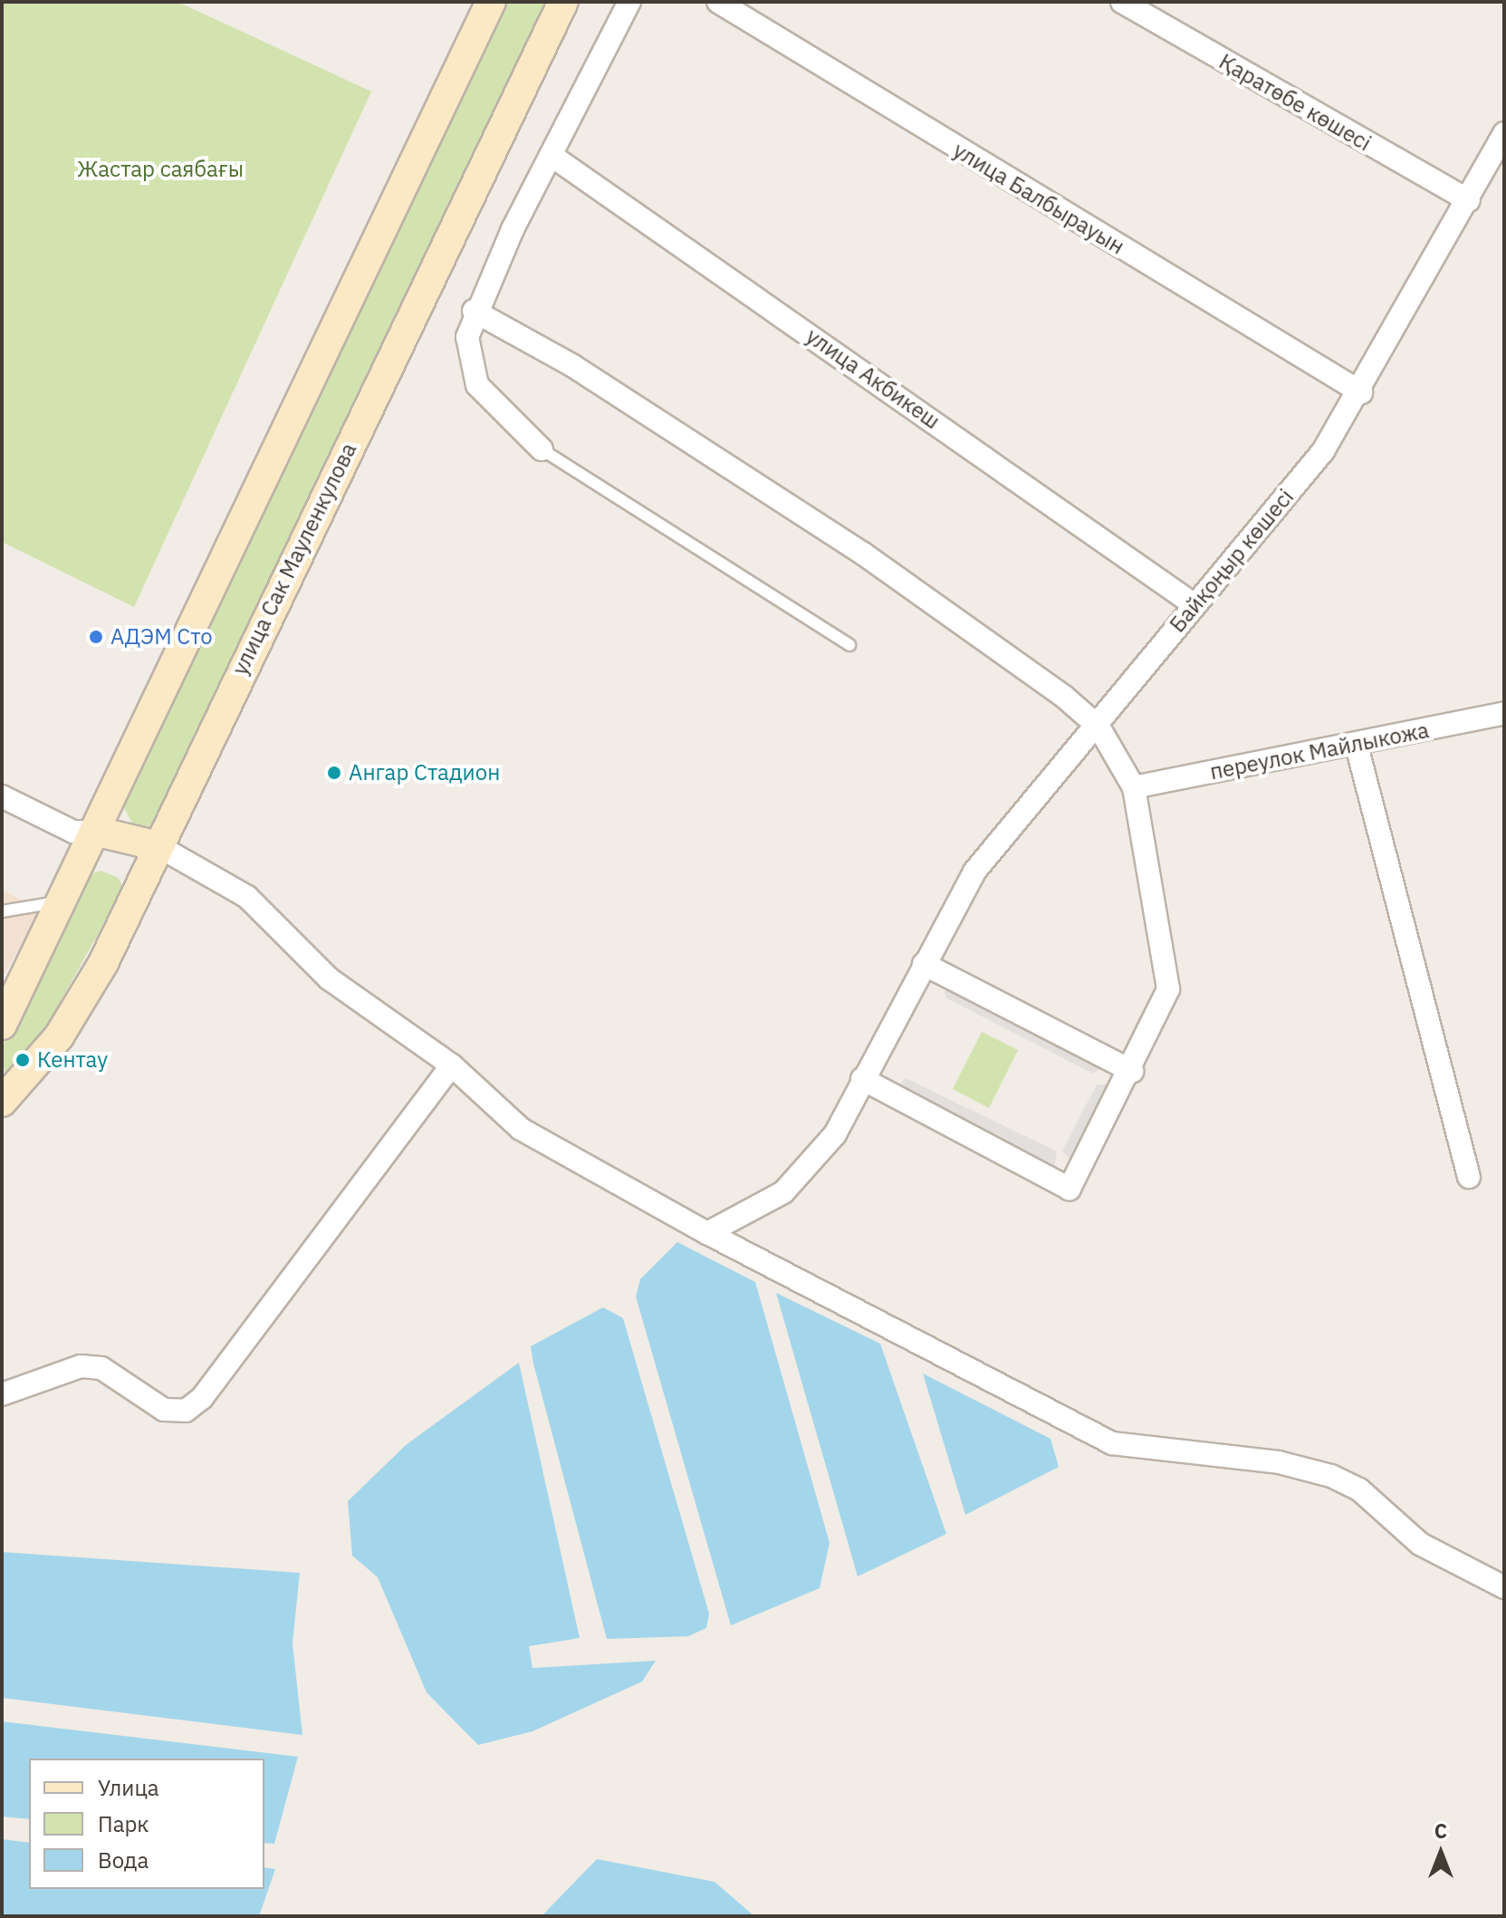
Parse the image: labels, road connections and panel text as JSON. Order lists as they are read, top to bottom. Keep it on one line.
{"streets":{"main road":["улица Сак Мауленкулова"],"street":["Қаратөбе көшесі","улица Балбырауын","улица Акбикеш","Байқоңыр көшесі","переулок Майлыкожа"]},"crossings":[["Қаратөбе көшесі","Байқоңыр көшесі"],["улица Балбырауын","Байқоңыр көшесі"],["улица Акбикеш","Байқоңыр көшесі"]],"parks":["Жастар саябағы"],"places":["АДЭМ Сто","Ангар Стадион","Кентау"],"legend":["Улица","Парк","Вода"],"north":"top"}
